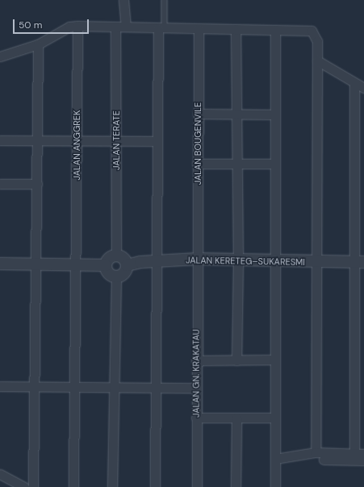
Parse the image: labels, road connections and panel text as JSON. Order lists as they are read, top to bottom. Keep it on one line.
{"streets":{"street":["JALAN TERATE","JALAN BOUGENVILE","JALAN ANGGREK","JALAN KERETEG–SUKARESMI","JALAN GN. KRAKATAU"]},"crossings":[["JALAN TERATE","JALAN KERETEG–SUKARESMI"],["JALAN BOUGENVILE","JALAN KERETEG–SUKARESMI"],["JALAN BOUGENVILE","JALAN GN. KRAKATAU"],["JALAN KERETEG–SUKARESMI","JALAN GN. KRAKATAU"]],"scale_bar":"50 m"}
